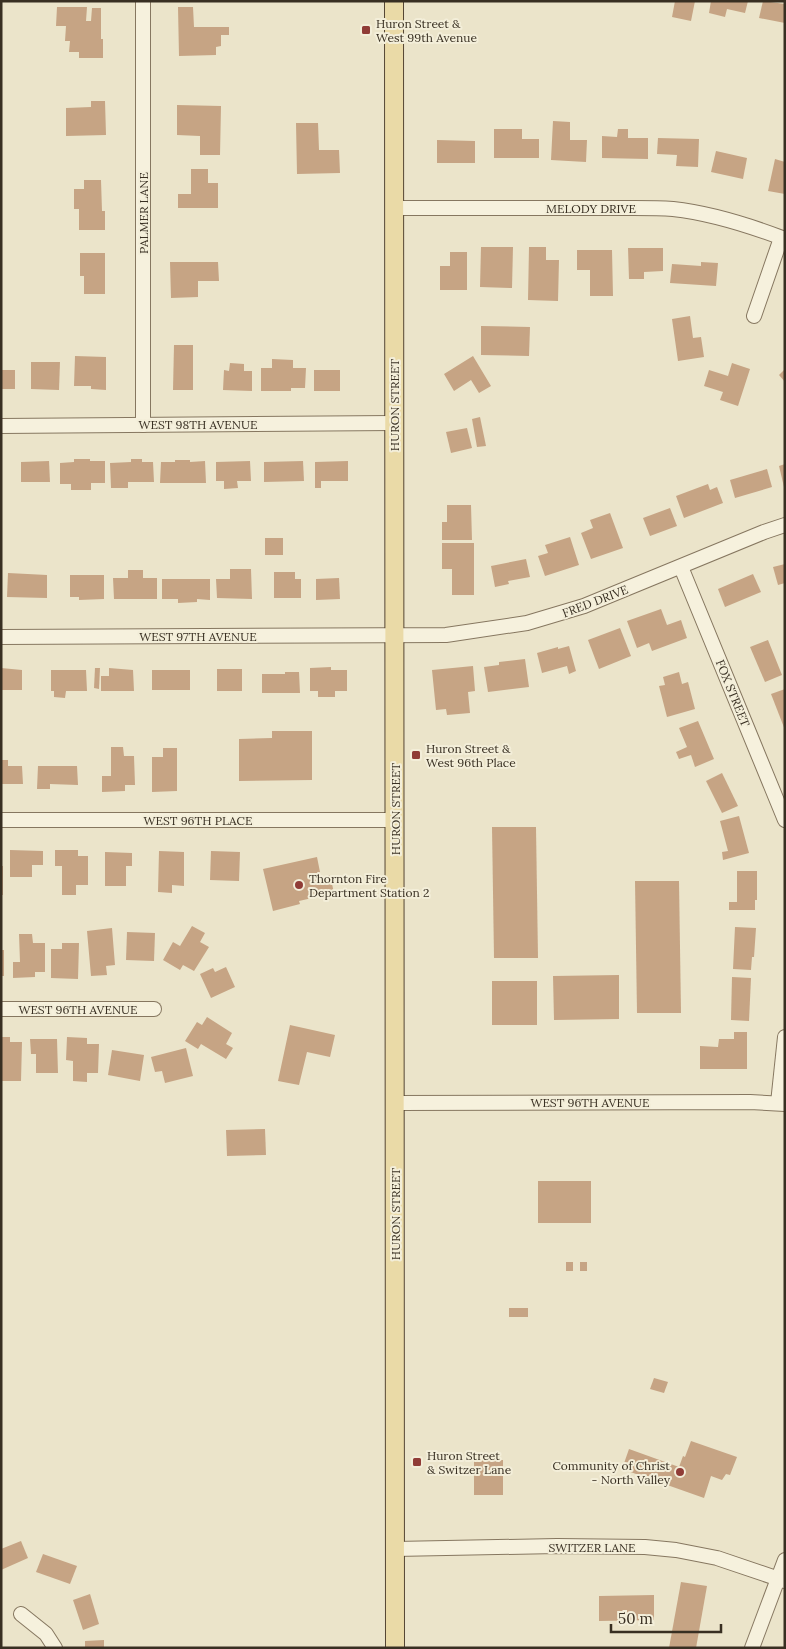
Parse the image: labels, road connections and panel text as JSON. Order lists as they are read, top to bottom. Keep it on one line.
{"streets":{"main road":["HURON STREET"],"street":["MELODY DRIVE","PALMER LANE","WEST 98TH AVENUE","FRED DRIVE","WEST 97TH AVENUE","FOX STREET","WEST 96TH PLACE","WEST 96TH AVENUE","SWITZER LANE"]},"crossings":[["MELODY DRIVE","HURON STREET"],["PALMER LANE","WEST 98TH AVENUE"],["HURON STREET","WEST 98TH AVENUE"],["HURON STREET","FRED DRIVE"],["HURON STREET","WEST 97TH AVENUE"],["HURON STREET","WEST 96TH PLACE"],["HURON STREET","WEST 96TH AVENUE"],["HURON STREET","SWITZER LANE"],["FRED DRIVE","WEST 97TH AVENUE"],["FRED DRIVE","FOX STREET"]],"places":{"transit":["Huron Street & West 99th Avenue","Huron Street & West 96th Place","Huron Street & Switzer Lane"],"other":["Thornton Fire Department Station 2","Community of Christ - North Valley"]},"scale_bar":"50 m"}
